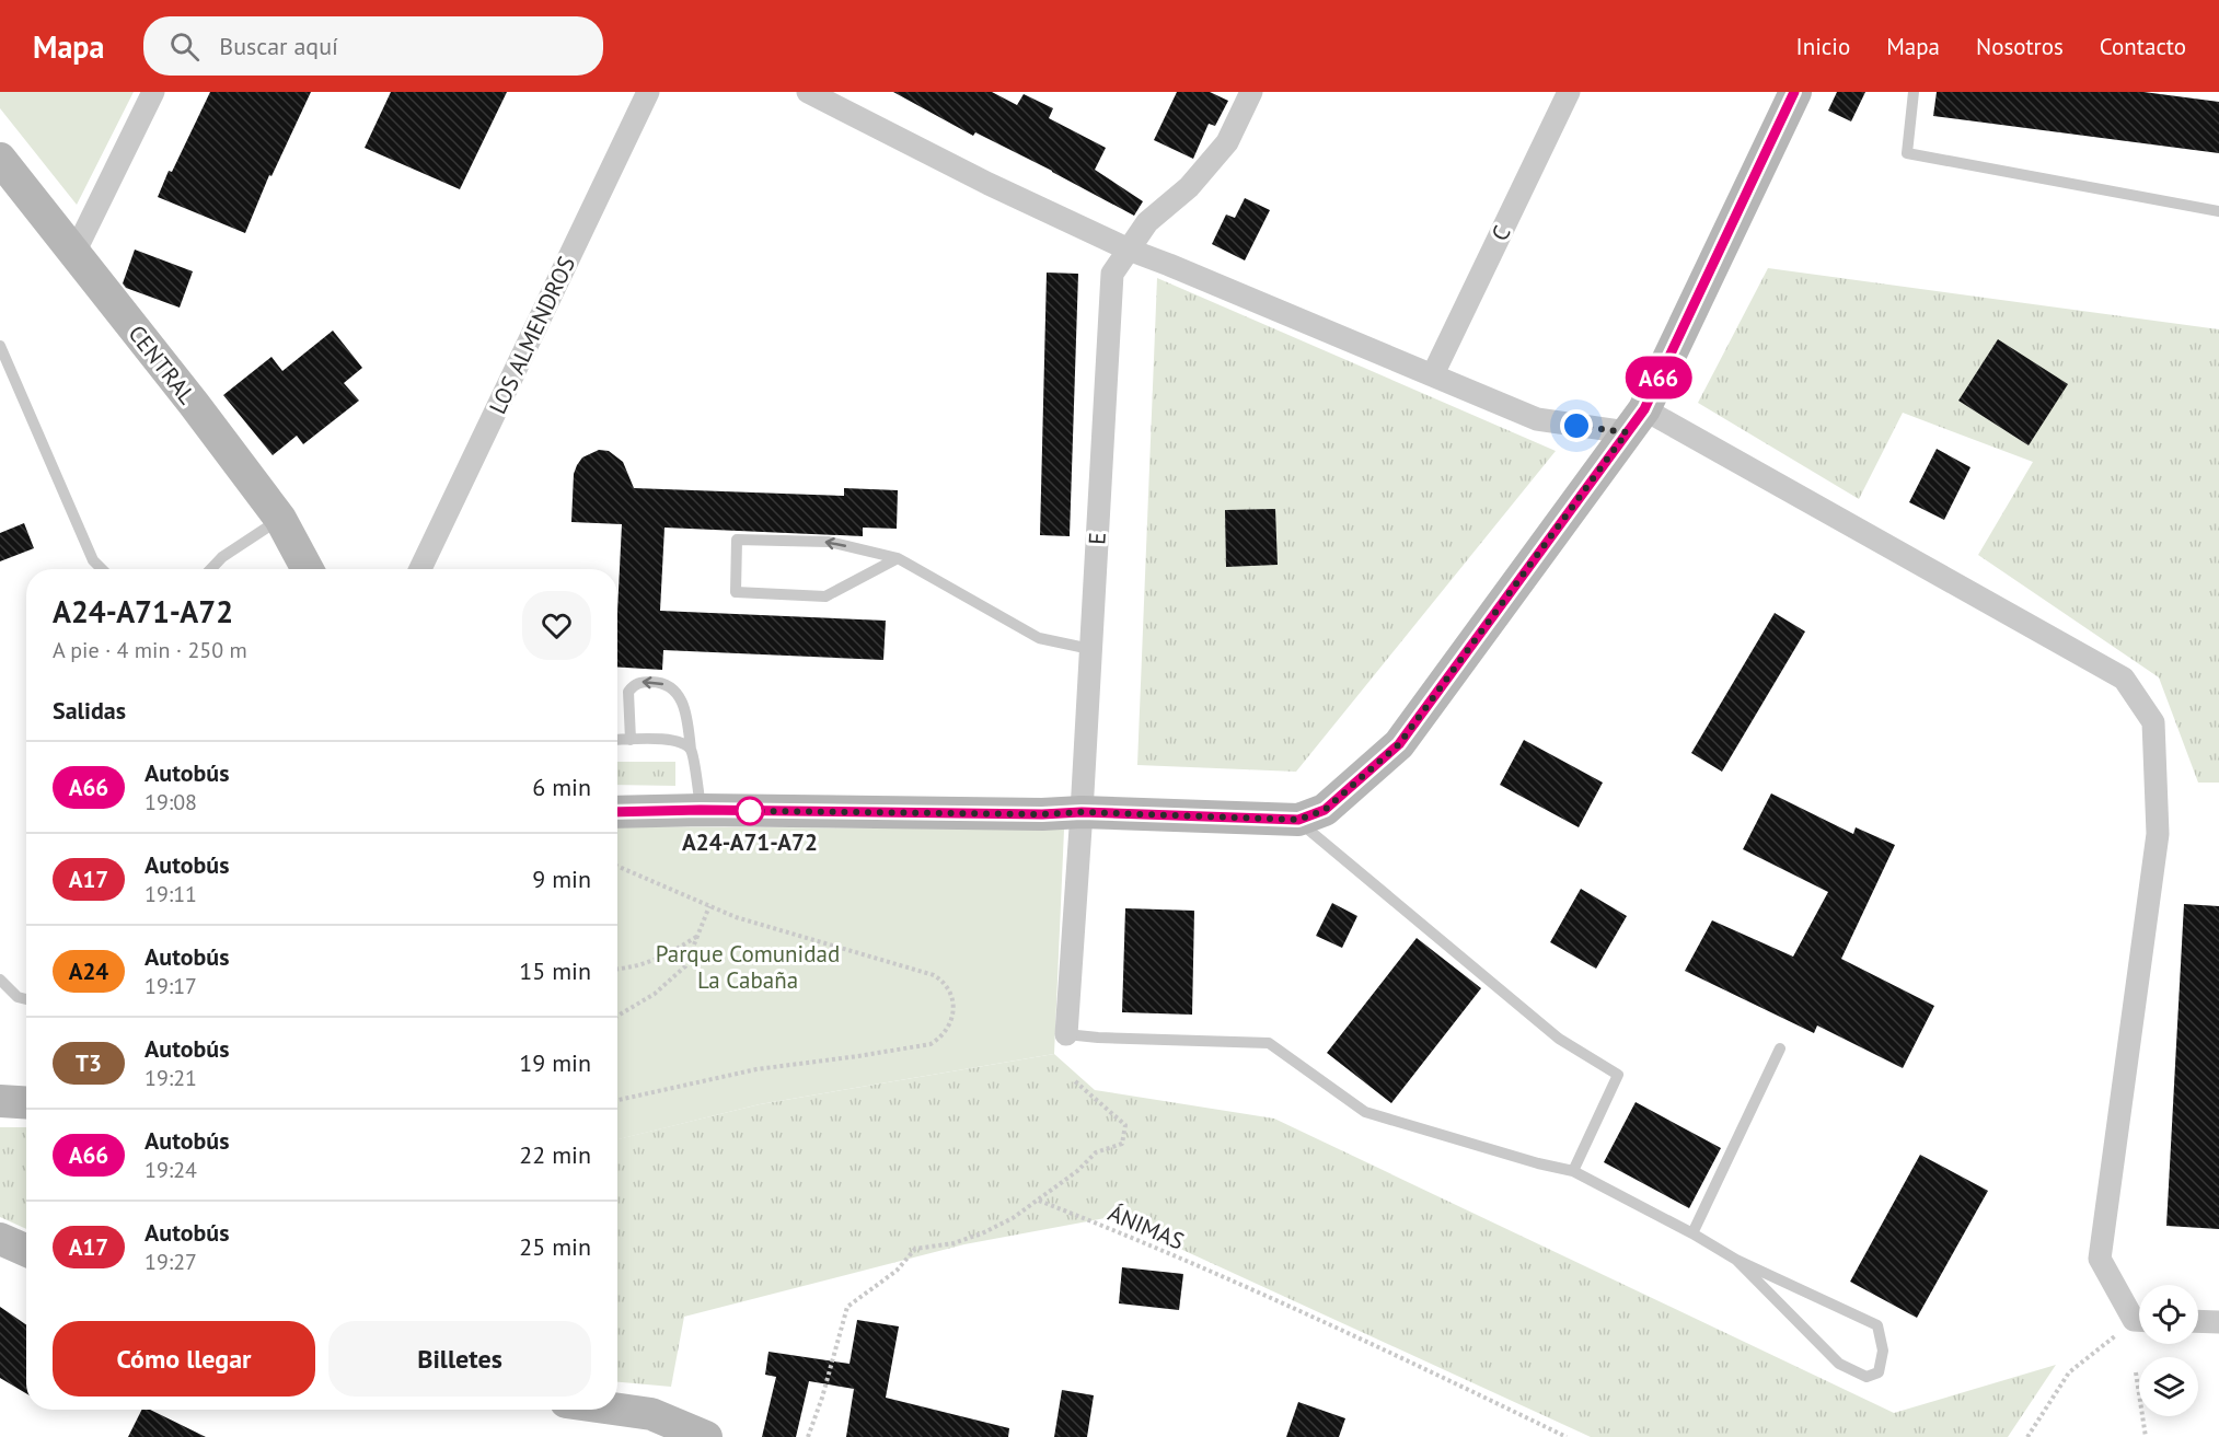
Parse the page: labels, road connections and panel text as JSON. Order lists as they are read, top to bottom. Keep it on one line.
{"streets":{"street":["C","LOS ALMENDROS","CENTRAL","E"],"path":["ÁNIMAS"]},"parks":["Parque Comunidad La Cabaña"],"places":["A24-A71-A72"],"lines":["bus line A66"],"page":{"header":"Mapa","search":"Buscar aquí","nav":["Inicio","Mapa","Nosotros","Contacto"],"on_map":"A66","heading":[["A24-A71-A72","A pie · 4 min · 250 m"],"Salidas"],"list":[{"mark":"A66","name":"Autobús","note":"19:08","value":"6 min"},{"mark":"A17","name":"Autobús","note":"19:11","value":"9 min"},{"mark":"A24","name":"Autobús","note":"19:17","value":"15 min"},{"mark":"T3","name":"Autobús","note":"19:21","value":"19 min"},{"mark":"A66","name":"Autobús","note":"19:24","value":"22 min"},{"mark":"A17","name":"Autobús","note":"19:27","value":"25 min"}],"buttons":["Cómo llegar","Billetes"]}}
